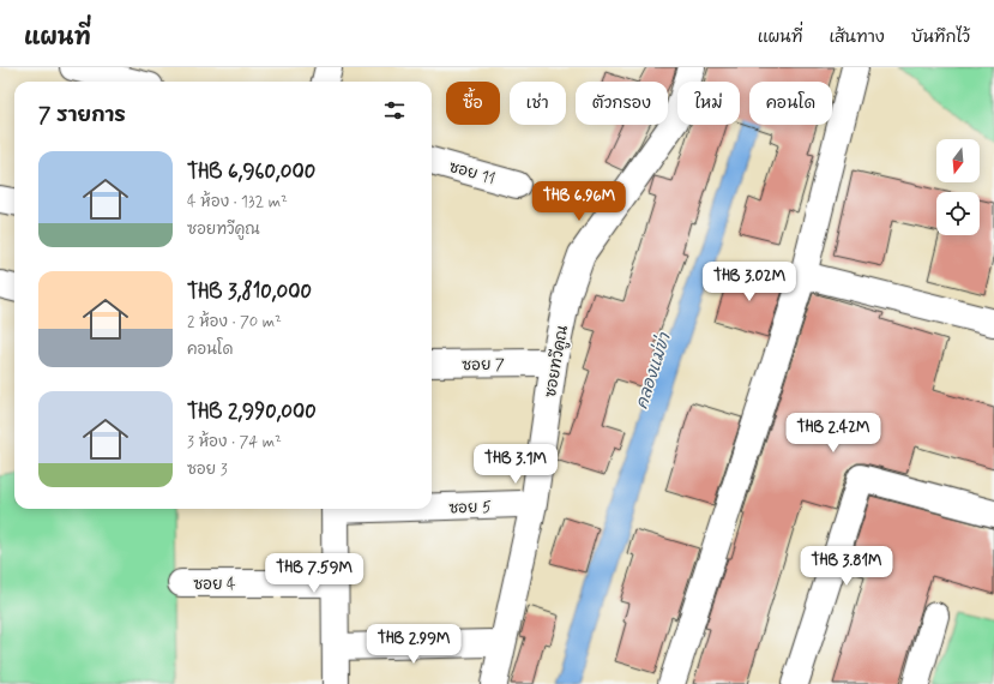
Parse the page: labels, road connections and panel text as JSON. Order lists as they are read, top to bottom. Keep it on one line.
{"streets":{"street":["ซอย 11","ซอยทวีคูณ","ซอย 7","ซอย 5","ซอย 4"]},"water":["คลองแม่ข่า"],"north":"bottom","page":{"header":"แผนที่","nav":["แผนที่","เส้นทาง","บันทึกไว้"],"chip":["ซื้อ","เช่า","ตัวกรอง","ใหม่","คอนโด"],"heading":"7 รายการ","list":[{"name":"THB 6,960,000","note":"4 ห้อง · 132 m² · ซอยทวีคูณ"},{"name":"THB 3,810,000","note":"2 ห้อง · 70 m² · คอนโด"},{"name":"THB 2,990,000","note":"3 ห้อง · 74 m² · ซอย 3"}],"price":["THB 6.96M","THB 3.02M","THB 2.42M","THB 3.1M","THB 3.81M","THB 7.59M","THB 2.99M"]}}
